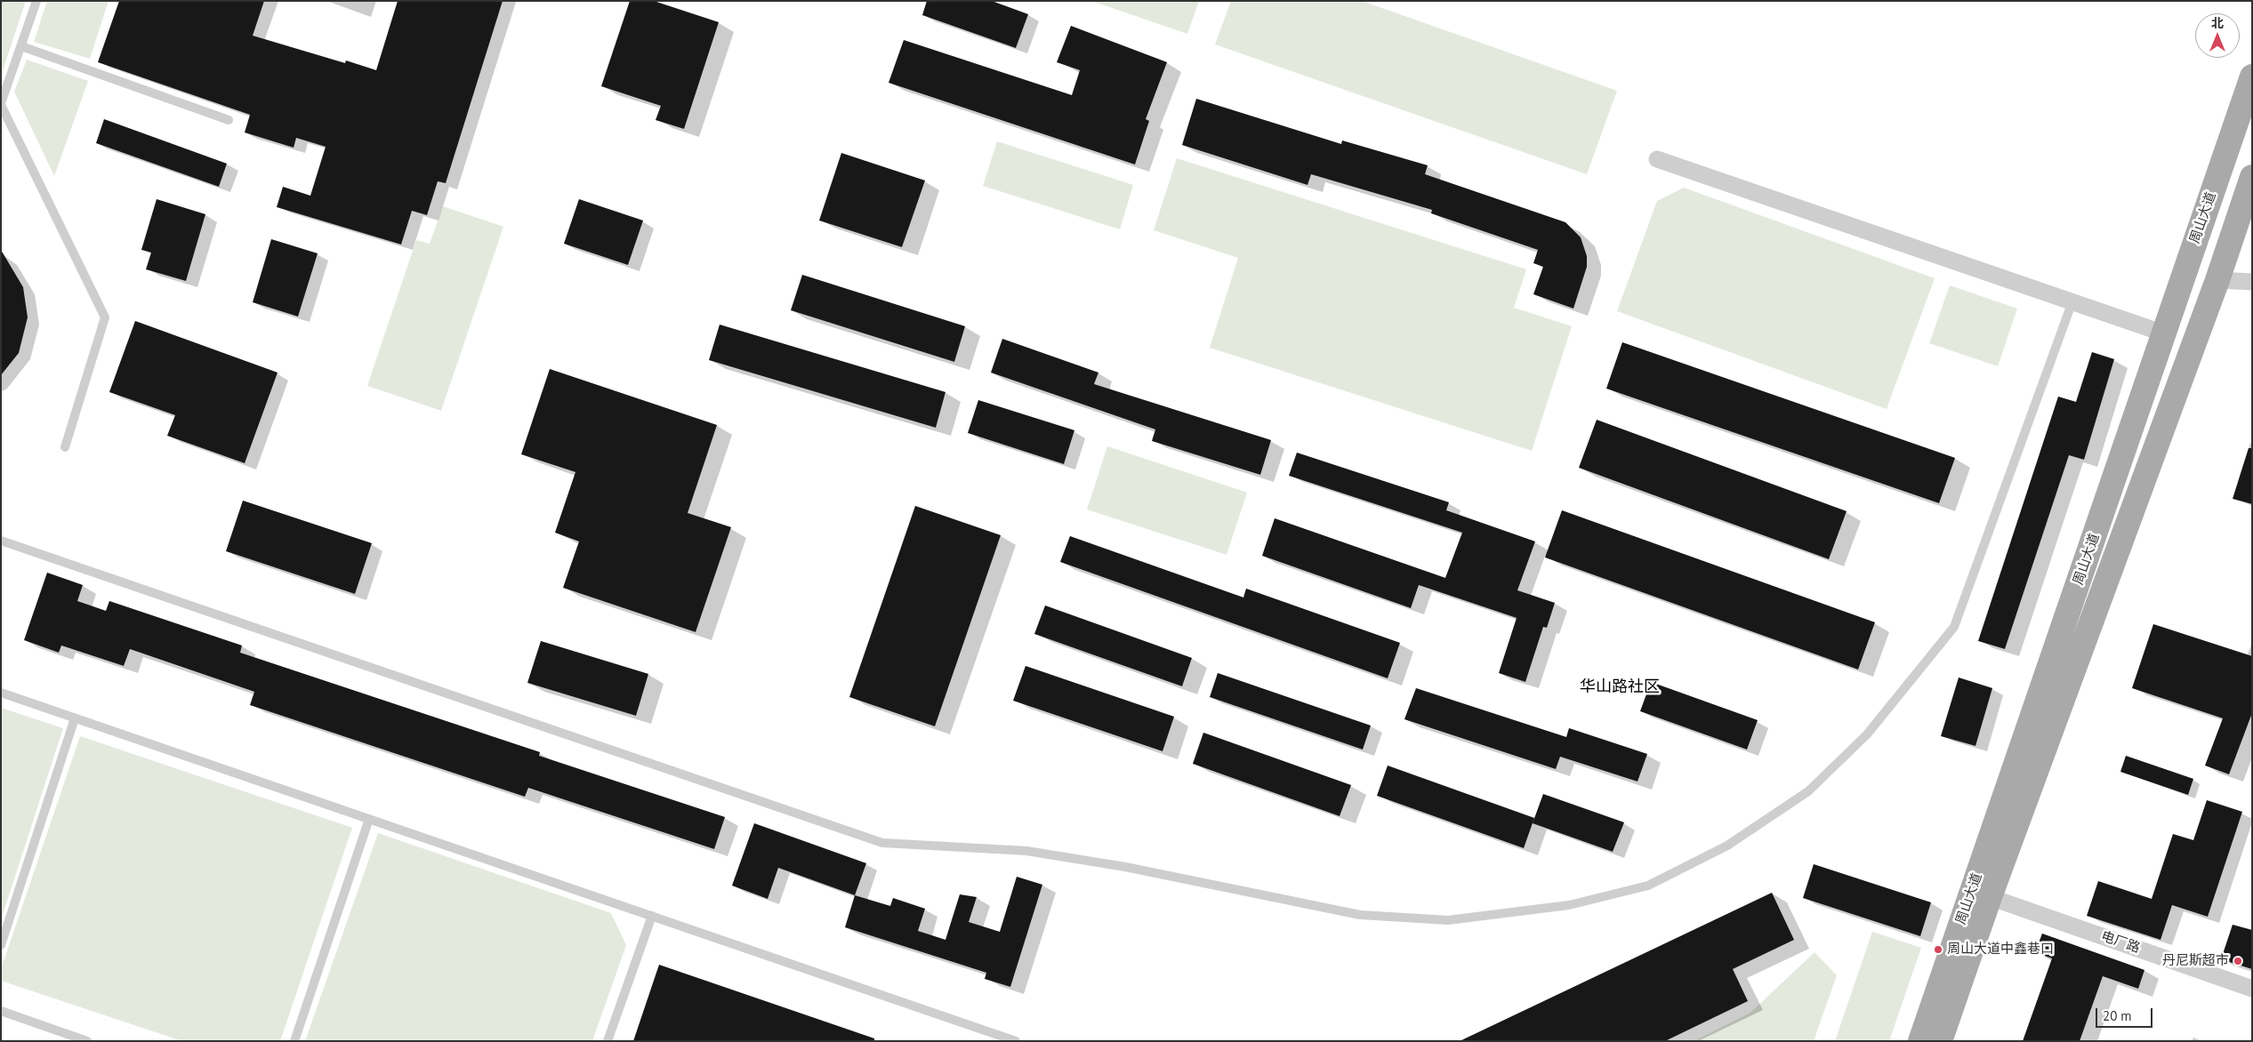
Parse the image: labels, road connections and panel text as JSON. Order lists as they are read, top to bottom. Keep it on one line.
{"streets":{"main road":["周山大道"],"street":["电厂路"]},"crossings":[["周山大道","电厂路"]],"districts":["华山路社区"],"places":["周山大道中鑫巷口","丹尼斯超市"],"scale_bar":"20 m","north":"top"}
